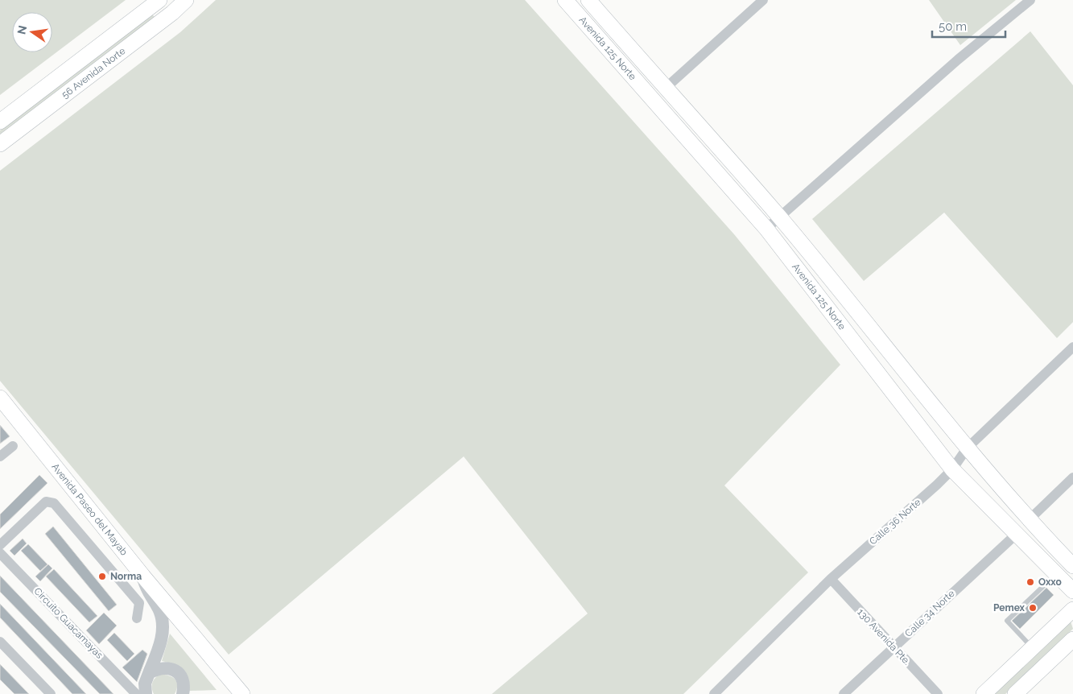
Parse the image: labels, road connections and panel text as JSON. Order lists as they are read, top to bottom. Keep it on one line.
{"streets":{"main road":["Avenida 125 Norte","56 Avenida Norte","Avenida Paseo del Mayab"],"street":["Calle 36 Norte","Calle 34 Norte","Circuito Guacamayas","130 Avenida Pte."]},"crossings":[["Avenida 125 Norte","Calle 36 Norte"],["Avenida 125 Norte","Calle 34 Norte"],["Calle 36 Norte","130 Avenida Pte."],["Calle 34 Norte","130 Avenida Pte."]],"places":["Norma","Oxxo","Pemex"],"scale_bar":"50 m","north":"left"}
